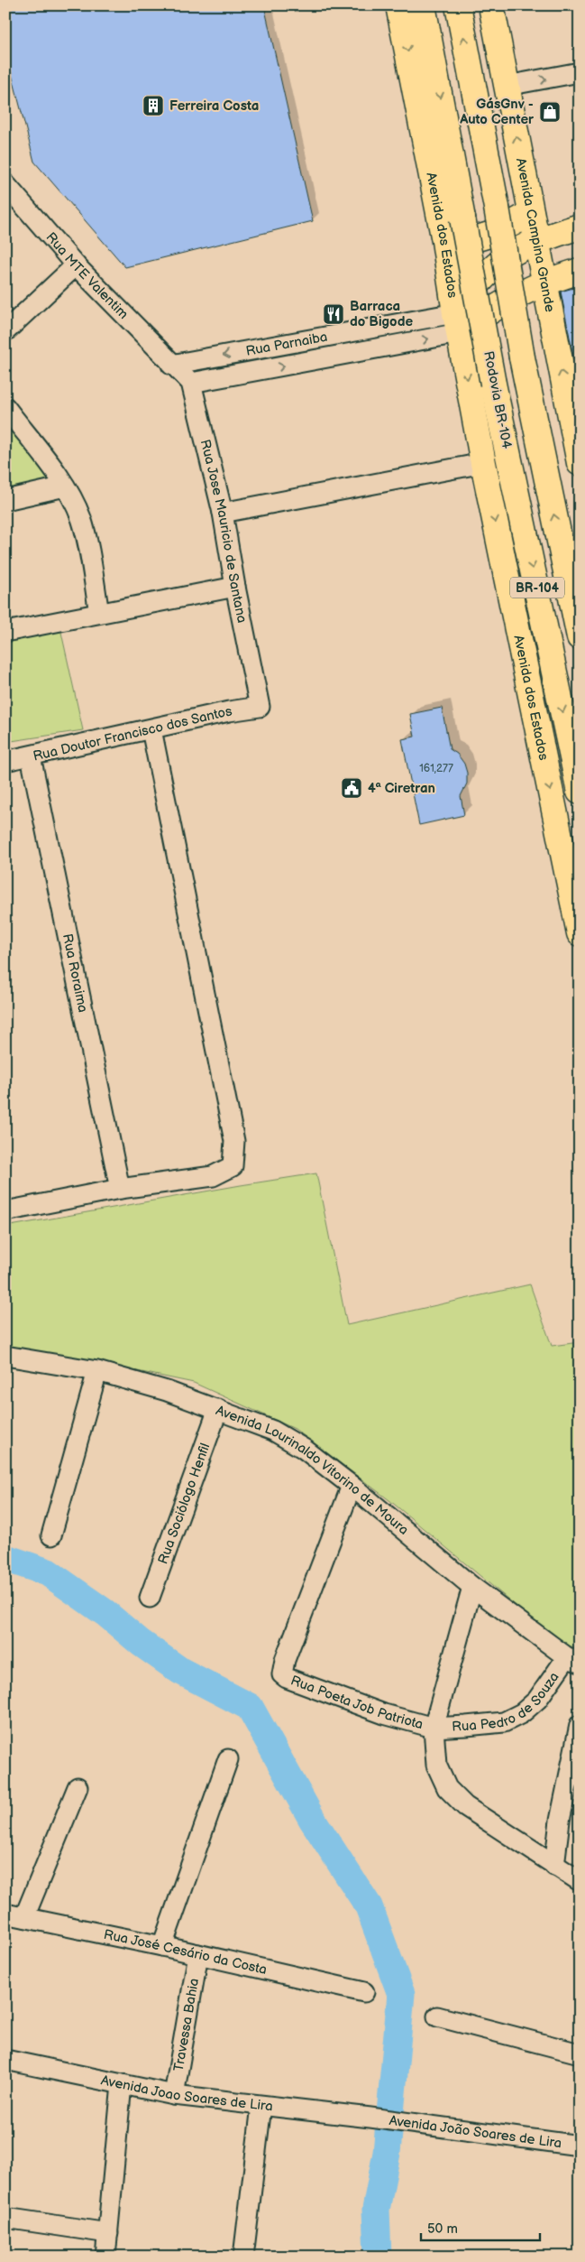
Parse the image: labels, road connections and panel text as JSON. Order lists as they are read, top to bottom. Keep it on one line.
{"streets":{"main road":["Avenida dos Estados","Avenida Campina Grande","Rodovia BR-104","BR-104"],"street":["Rua MTE Valentim","Rua Parnaiba","Rua Jose Mauricio de Santana","Rua Doutor Francisco dos Santos","Rua Roraima","Avenida Lourinaldo Vitorino de Moura","Rua Sociólogo Henfil","Rua Pedro de Souza","Rua Poeta Job Patriota","Rua José Cesário da Costa","Travessa Bahia","Avenida Joao Soares de Lira","Avenida João Soares de Lira"]},"crossings":[["Avenida dos Estados","Rua Parnaiba"],["Rua MTE Valentim","Rua Parnaiba"],["Rua Parnaiba","Rua Jose Mauricio de Santana"],["Rua Jose Mauricio de Santana","Rua Doutor Francisco dos Santos"],["Rua Doutor Francisco dos Santos","Rua Roraima"],["Avenida Lourinaldo Vitorino de Moura","Rua Sociólogo Henfil"],["Avenida Lourinaldo Vitorino de Moura","Rua Pedro de Souza"],["Avenida Lourinaldo Vitorino de Moura","Rua Poeta Job Patriota"],["Rua Pedro de Souza","Rua Poeta Job Patriota"],["Rua José Cesário da Costa","Travessa Bahia"],["Travessa Bahia","Avenida Joao Soares de Lira"],["Avenida Joao Soares de Lira","Avenida João Soares de Lira"]],"places":{"building":["Ferreira Costa"],"shop":["GásGnv - Auto Center"],"restaurant":["Barraca do Bigode"],"public building":["4ª Ciretran"]},"house_numbers":["161,277"],"scale_bar":"50 m"}
